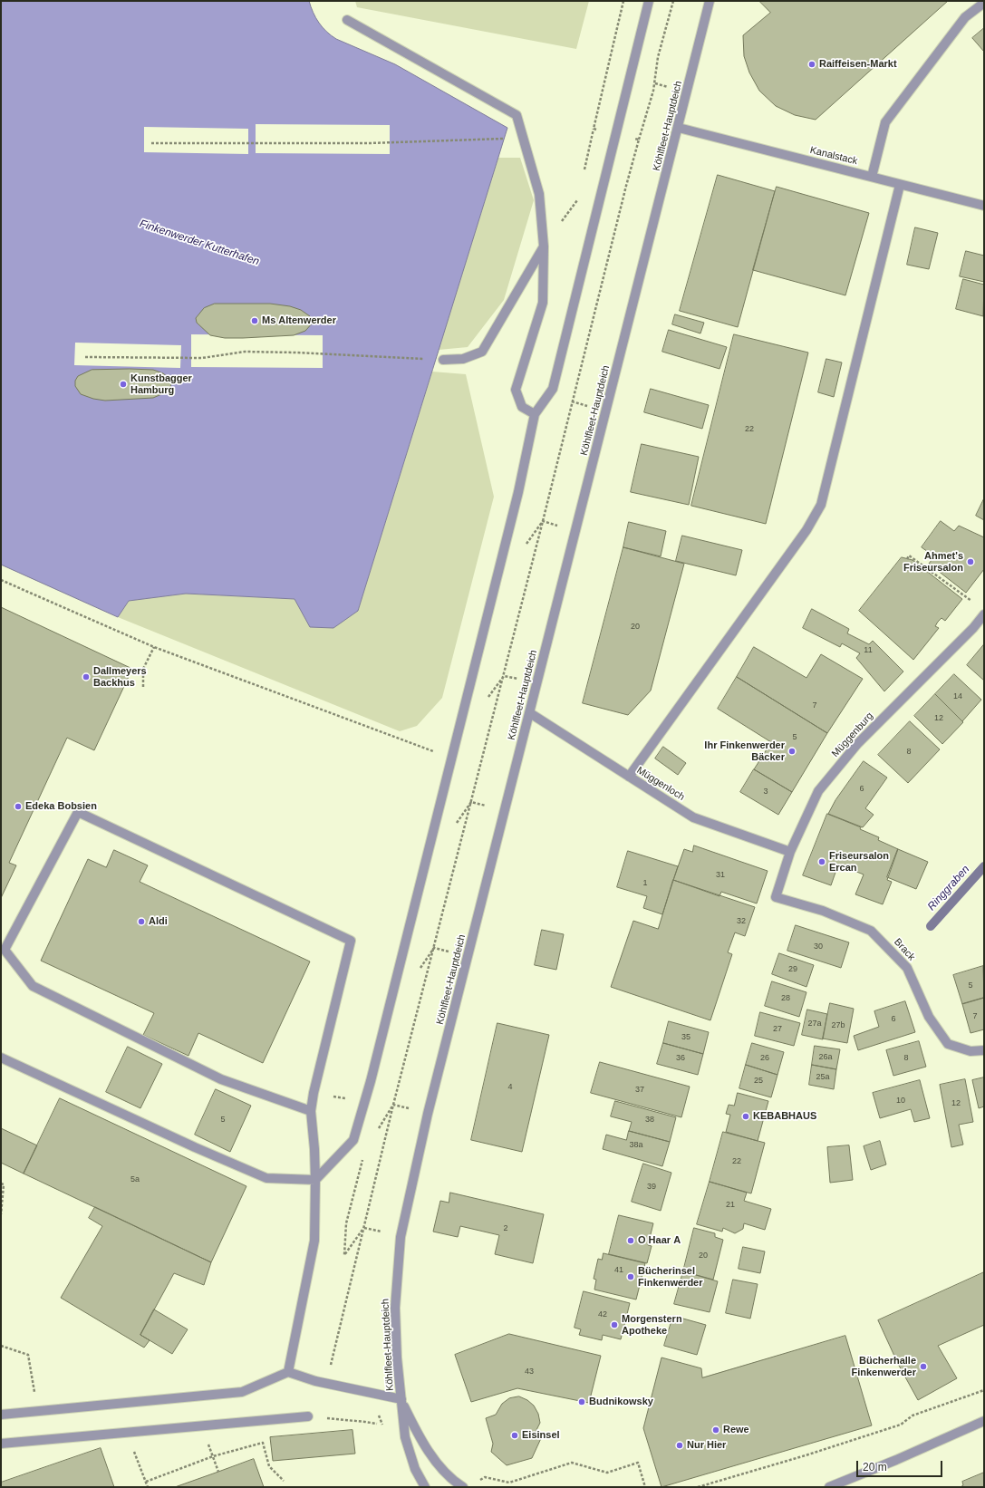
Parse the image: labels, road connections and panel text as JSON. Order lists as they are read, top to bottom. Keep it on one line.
{"streets":{"street":["Köhlfleet-Hauptdeich","Kanalstack","Müggenburg","Müggenloch","Brack"]},"crossings":[["Köhlfleet-Hauptdeich","Kanalstack"],["Köhlfleet-Hauptdeich","Müggenloch"],["Müggenburg","Müggenloch"],["Müggenburg","Brack"]],"water":["Finkenwerder Kutterhafen","Ringgraben"],"places":["Raiffeisen-Markt","Ms Altenwerder","Kunstbagger Hamburg","Ahmet's Friseursalon","Dallmeyers Backhus","Ihr Finkenwerder Bäcker","Edeka Bobsien","Friseursalon Ercan","Aldi","KEBABHAUS","O Haar A","Bücherinsel Finkenwerder","Morgenstern Apotheke","Bücherhalle Finkenwerder","Budnikowsky","Rewe","Eisinsel","Nur Hier"],"house_numbers":["22","20","11","14","7","12","5","8","6","3","31","1","32","30","29","5","28","7","6","27a","27b","27","35","26a","36","26","8","25a","25","4","37","10","12","5","38","38a","22","5a","39","21","2","20","41","42","43"],"scale_bar":"20 m"}
